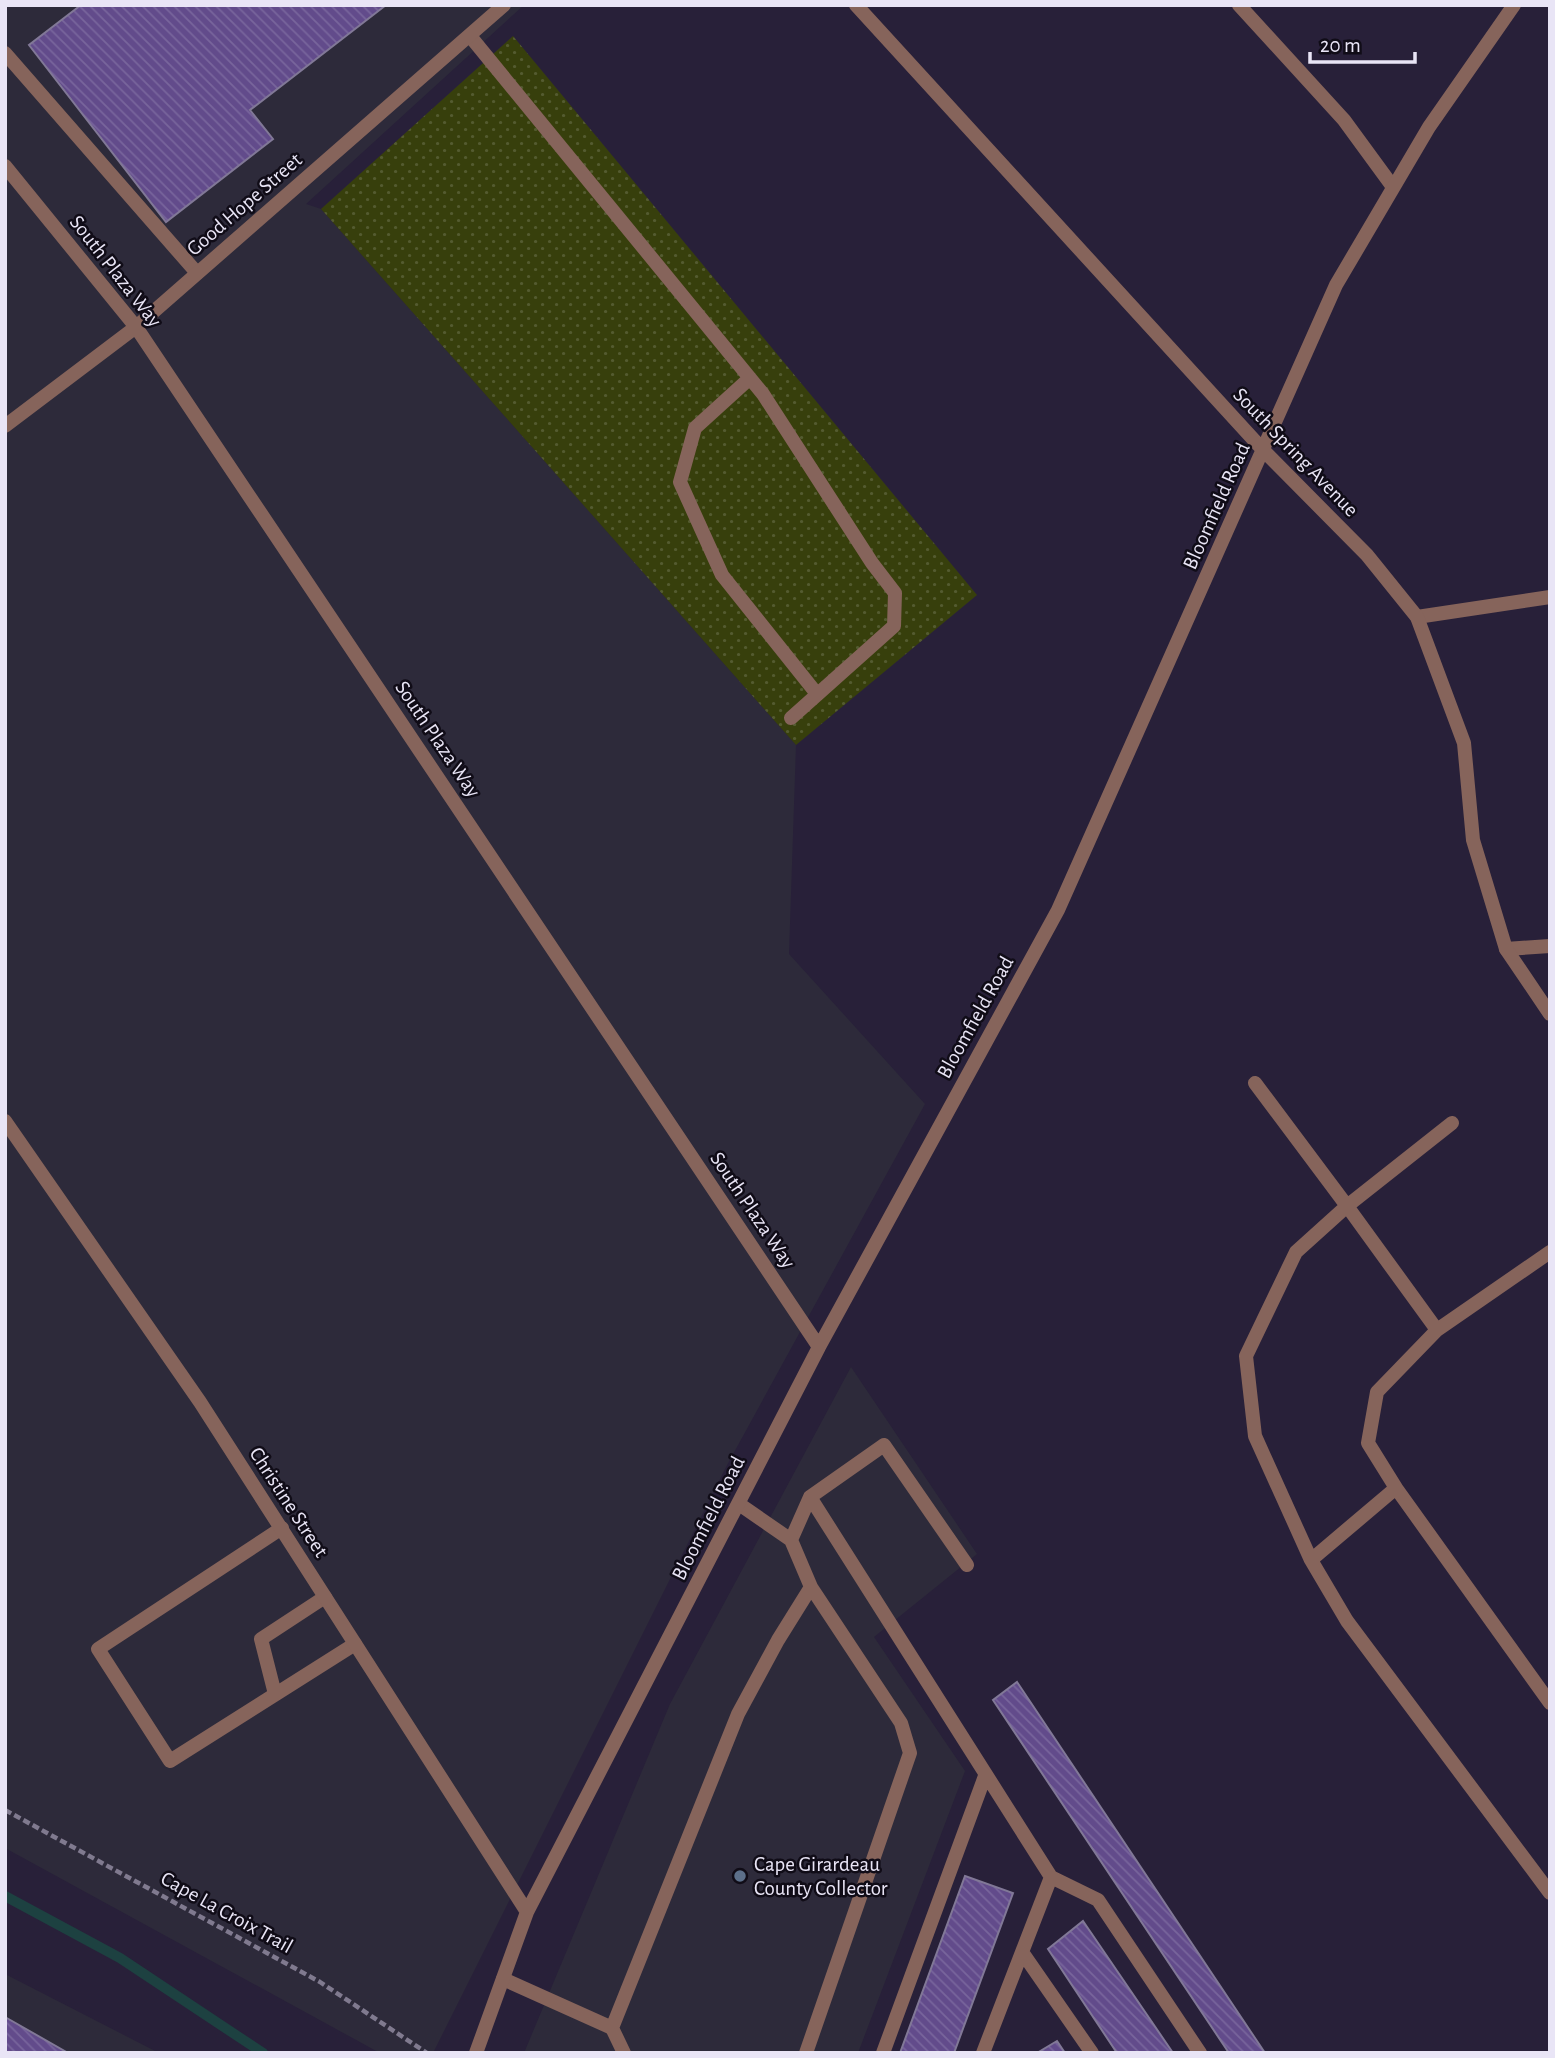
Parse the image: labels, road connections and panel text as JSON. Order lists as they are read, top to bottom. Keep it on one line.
{"streets":{"street":["Good Hope Street","South Plaza Way","South Spring Avenue","Bloomfield Road","Christine Street"],"path":["Cape La Croix Trail"]},"crossings":[["Good Hope Street","South Plaza Way"],["South Plaza Way","Bloomfield Road"],["South Spring Avenue","Bloomfield Road"],["Bloomfield Road","Christine Street"]],"places":["Cape Girardeau County Collector"],"scale_bar":"20 m"}
